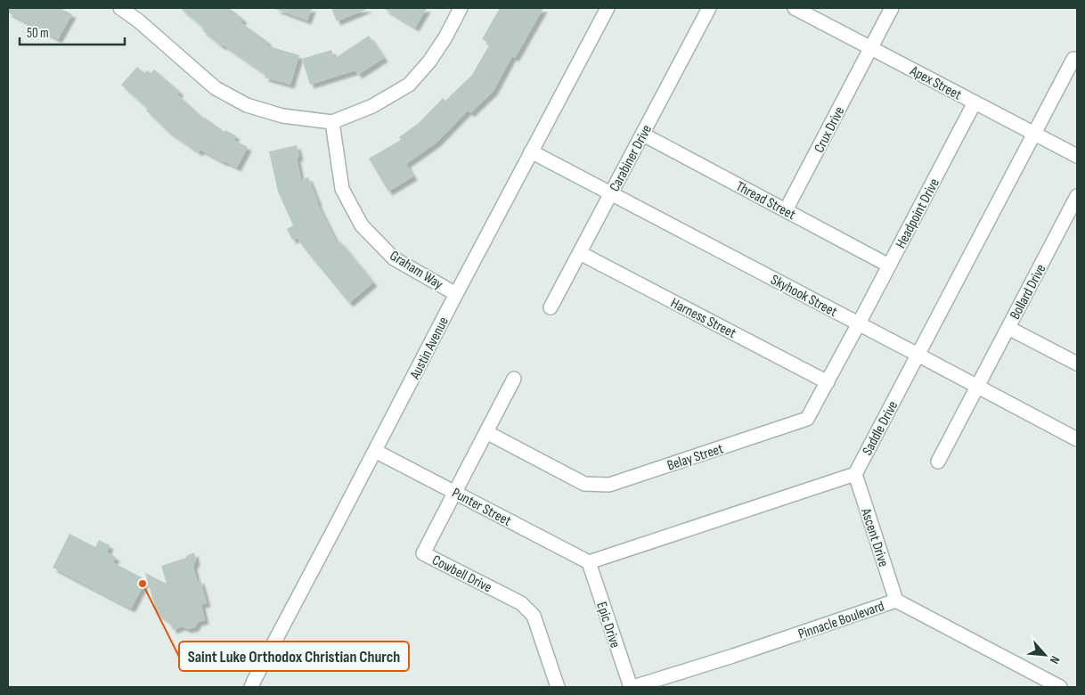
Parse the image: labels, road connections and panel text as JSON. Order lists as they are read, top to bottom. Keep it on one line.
{"streets":{"street":["Apex Street","Crux Drive","Carabiner Drive","Thread Street","Headpoint Drive","Graham Way","Bollard Drive","Skyhook Street","Harness Street","Austin Avenue","Saddle Drive","Belay Street","Punter Street","Ascent Drive","Cowbell Drive","Pinnacle Boulevard","Epic Drive"]},"crossings":[["Apex Street","Crux Drive"],["Apex Street","Headpoint Drive"],["Apex Street","Saddle Drive"],["Crux Drive","Thread Street"],["Carabiner Drive","Thread Street"],["Carabiner Drive","Skyhook Street"],["Carabiner Drive","Harness Street"],["Thread Street","Headpoint Drive"],["Headpoint Drive","Skyhook Street"],["Headpoint Drive","Belay Street"],["Graham Way","Austin Avenue"],["Bollard Drive","Skyhook Street"],["Skyhook Street","Austin Avenue"],["Skyhook Street","Saddle Drive"],["Skyhook Street","Belay Street"],["Harness Street","Belay Street"],["Austin Avenue","Punter Street"],["Saddle Drive","Ascent Drive"],["Belay Street","Cowbell Drive"],["Punter Street","Cowbell Drive"],["Punter Street","Epic Drive"],["Ascent Drive","Pinnacle Boulevard"],["Pinnacle Boulevard","Epic Drive"]],"places":["Saint Luke Orthodox Christian Church"],"scale_bar":"50 m","north":"bottom right"}
